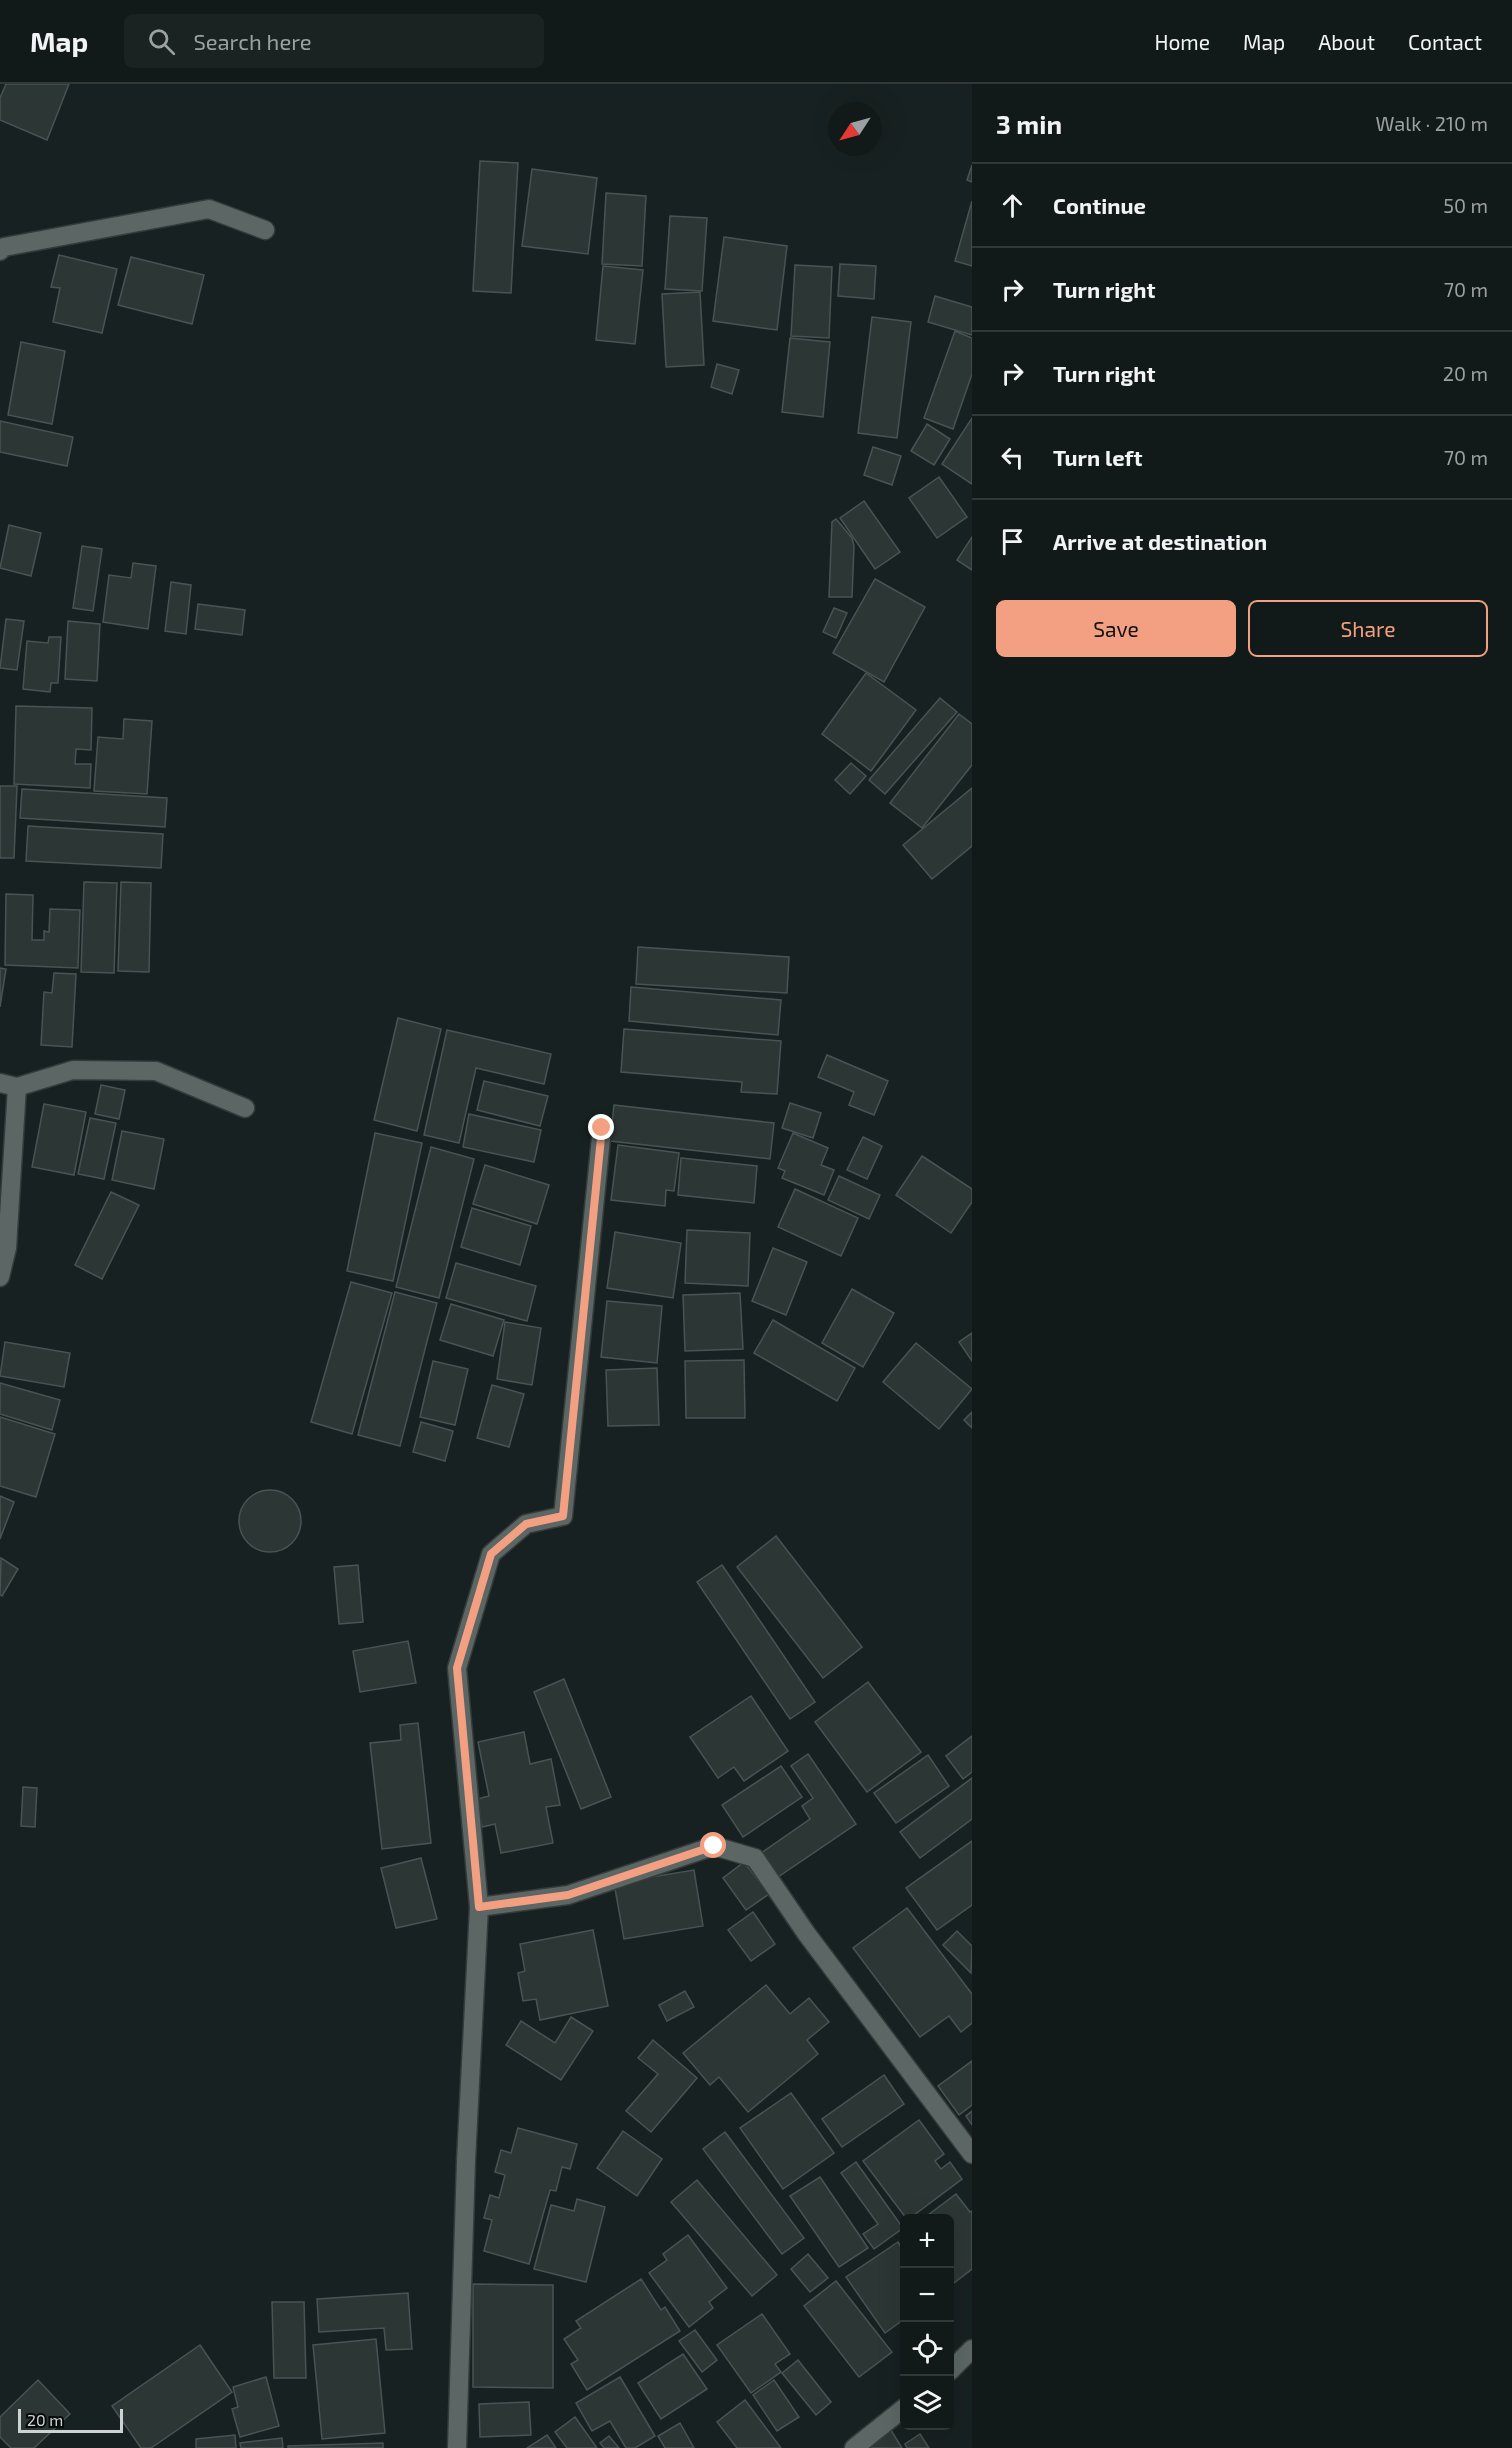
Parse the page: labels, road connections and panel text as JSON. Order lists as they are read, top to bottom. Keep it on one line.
{"scale_bar":"20 m","north":"bottom left","page":{"header":"Map","search":"Search here","nav":["Home","Map","About","Contact"],"heading":["3 min","Walk · 210 m"],"list":[["Continue","50 m"],["Turn right","70 m"],["Turn right","20 m"],["Turn left","70 m"],"Arrive at destination"],"buttons":["Save","Share"],"map_buttons":["+","−"],"scale":"20 m"}}
